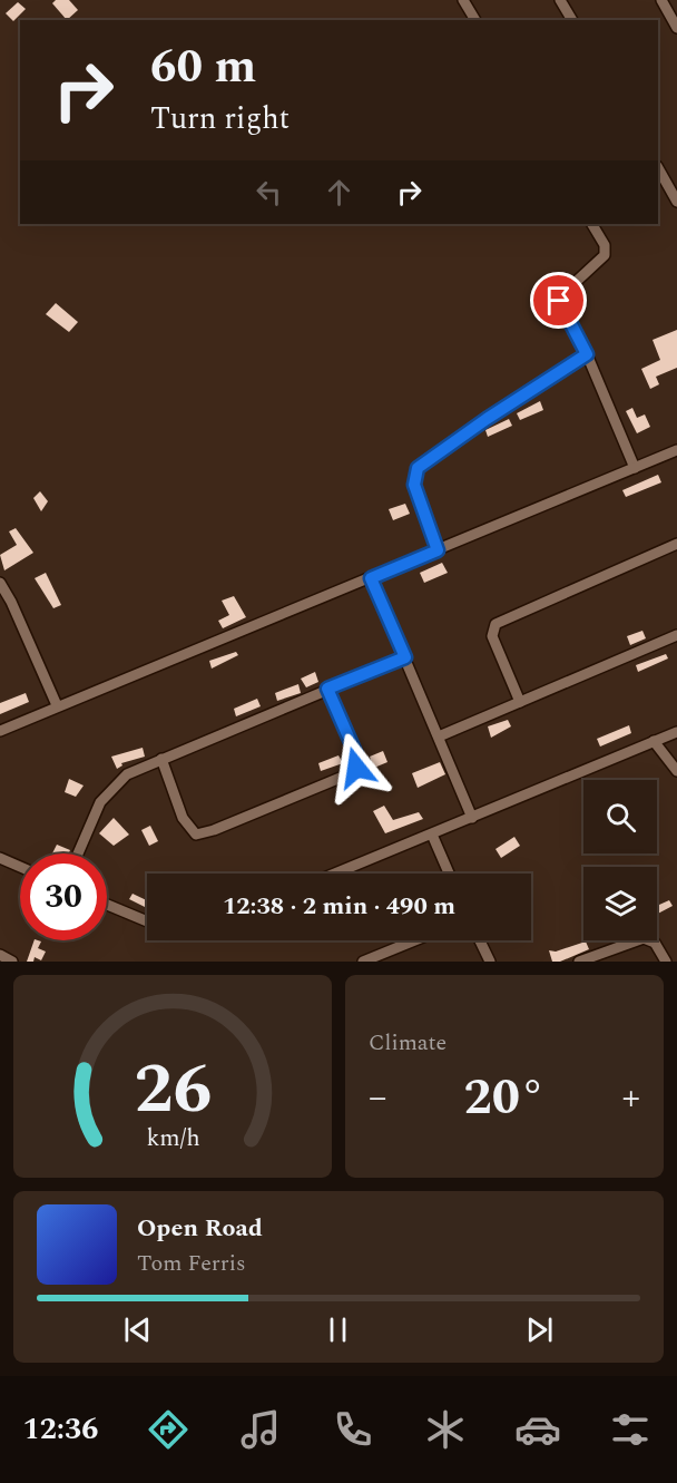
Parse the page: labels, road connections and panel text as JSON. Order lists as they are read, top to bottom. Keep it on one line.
{"page":{"turn":["60 m","Turn right"],"limit":"30","trip":"12:38 · 2 min · 490 m","tile":"Climate","heat":["−","20°","+"],"song":["Open Road","Tom Ferris"],"tabs":"12:36","gauge":["26","km/h"]}}
